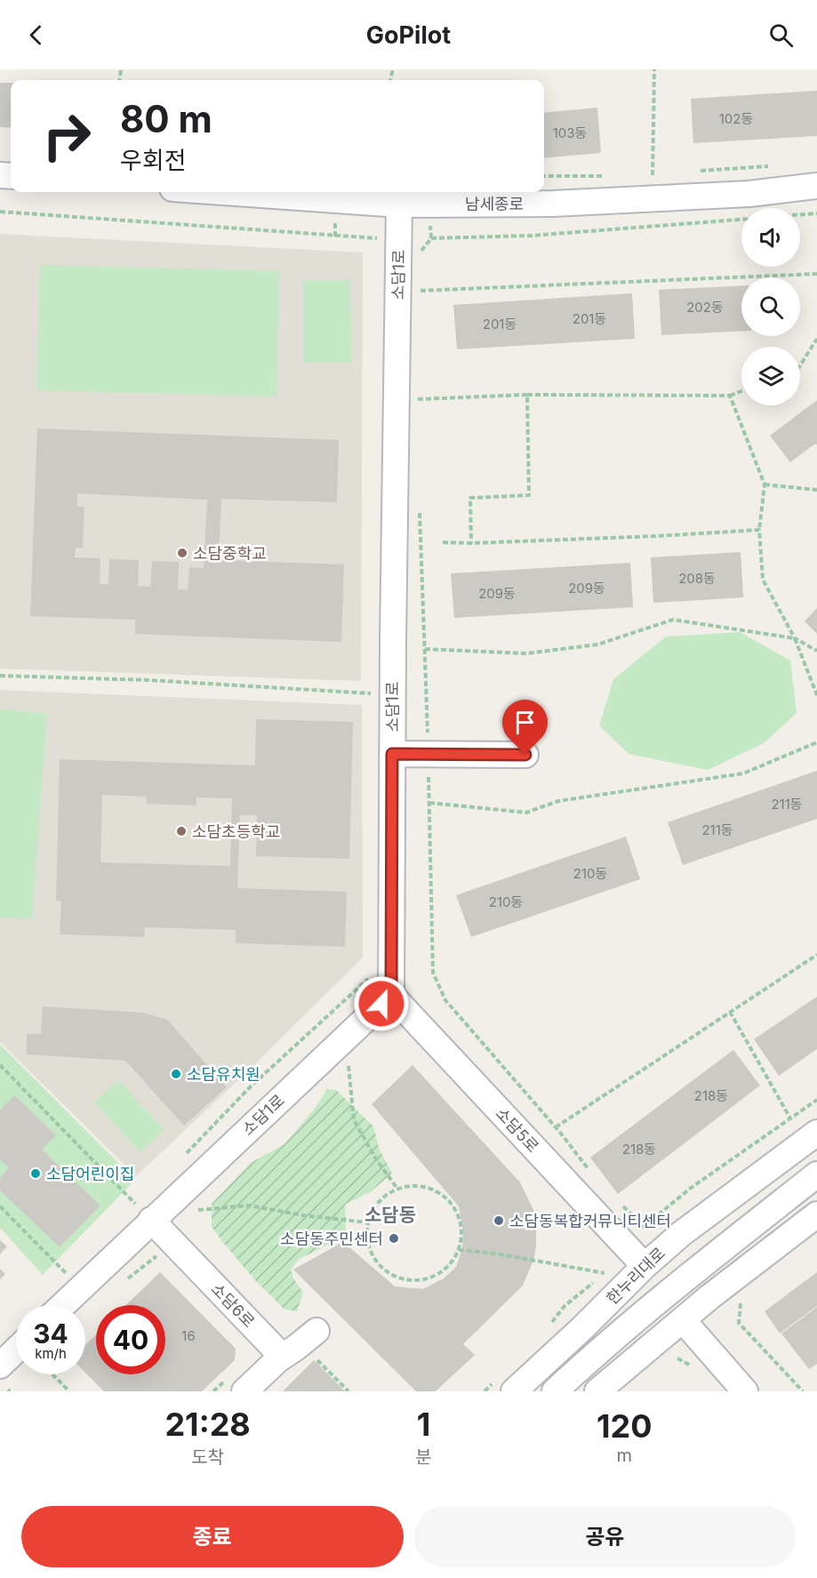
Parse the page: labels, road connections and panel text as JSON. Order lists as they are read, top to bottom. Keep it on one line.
{"streets":{"street":["남세종로","소담1로","소담5로","한누리대로","소담6로"]},"crossings":[["남세종로","소담1로"],["소담1로","소담5로"],["소담1로","소담6로"],["소담5로","한누리대로"]],"districts":["소담동"],"places":["소담중학교","소담초등학교","소담유치원","소담어린이집","소담동복합커뮤니티센터","소담동주민센터"],"house_numbers":["102동","103동","202동","201동","201동","208동","209동","209동","211동","211동","210동","210동","218동","218동","16"],"page":{"header":"GoPilot","turn":["80 m","우회전"],"speed":"34 km/h","limit":"40","eta":["21:28","도착","1","분","120","m"],"buttons":["종료","공유"]}}
